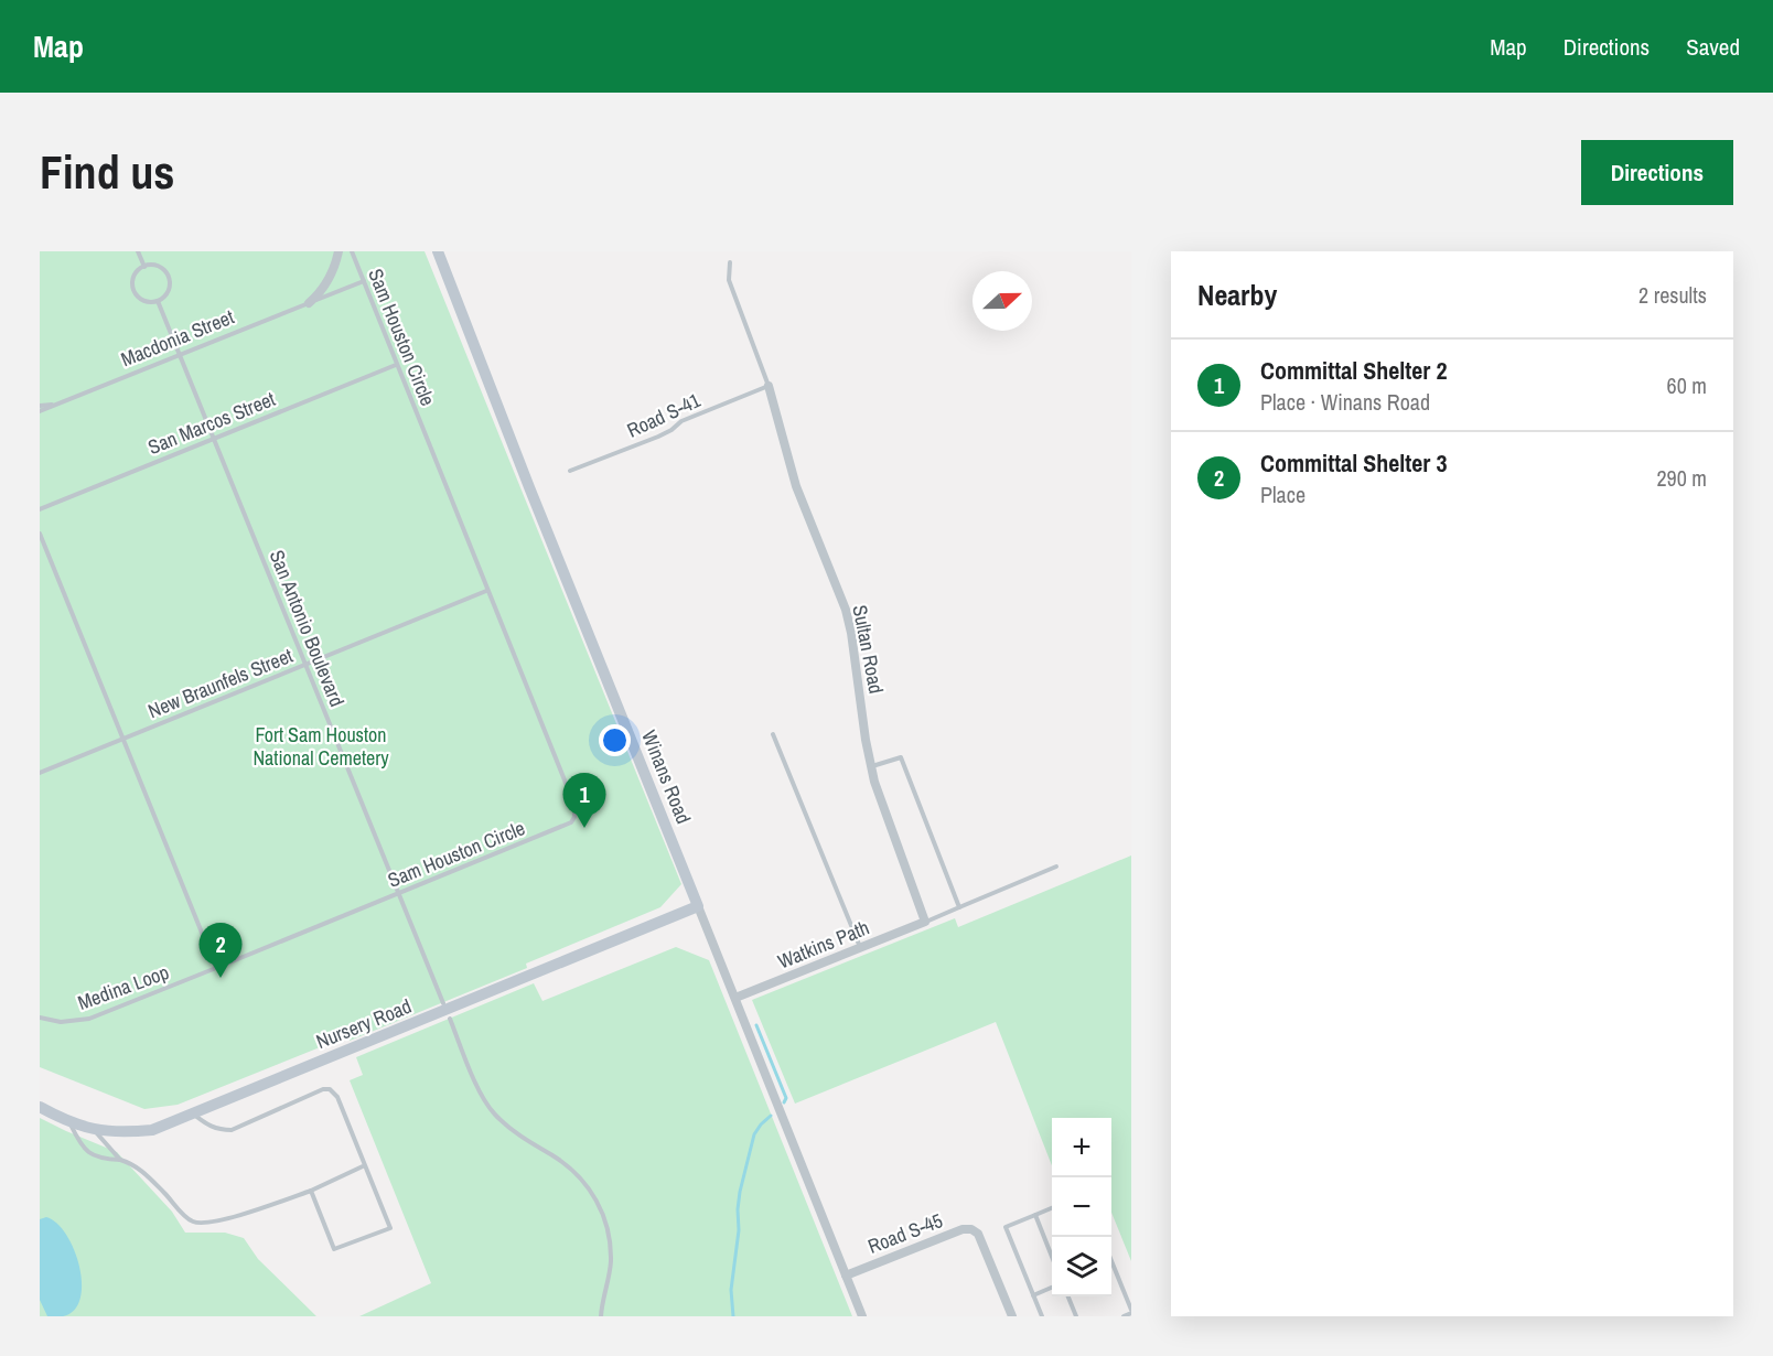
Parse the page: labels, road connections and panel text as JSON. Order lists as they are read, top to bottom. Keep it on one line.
{"streets":{"street":["Macdonia Street","Sultan Road","Winans Road","Watkins Path","Nursery Road","Road S-45"],"lane":["Sam Houston Circle","Road S-41","San Marcos Street","San Antonio Boulevard","New Braunfels Street","Medina Loop"]},"crossings":[["Sam Houston Circle","Macdonia Street"],["Sam Houston Circle","San Marcos Street"],["Sam Houston Circle","San Antonio Boulevard"],["Sam Houston Circle","New Braunfels Street"],["Sam Houston Circle","Medina Loop"],["Macdonia Street","San Antonio Boulevard"],["Road S-41","Sultan Road"],["San Marcos Street","San Antonio Boulevard"],["San Antonio Boulevard","New Braunfels Street"],["Sultan Road","Watkins Path"],["Winans Road","Watkins Path"],["Winans Road","Nursery Road"],["Winans Road","Road S-45"]],"parks":["Fort Sam Houston National Cemetery"],"north":"right","page":{"header":"Map","nav":["Map","Directions","Saved"],"buttons":"Directions","title":"Find us","heading":["Nearby","2 results"],"list":[{"mark":"1","name":"Committal Shelter 2","note":"Place · Winans Road","value":"60 m"},{"mark":"2","name":"Committal Shelter 3","note":"Place","value":"290 m"}],"pins":["1","2"],"map_buttons":["+","−"]}}
